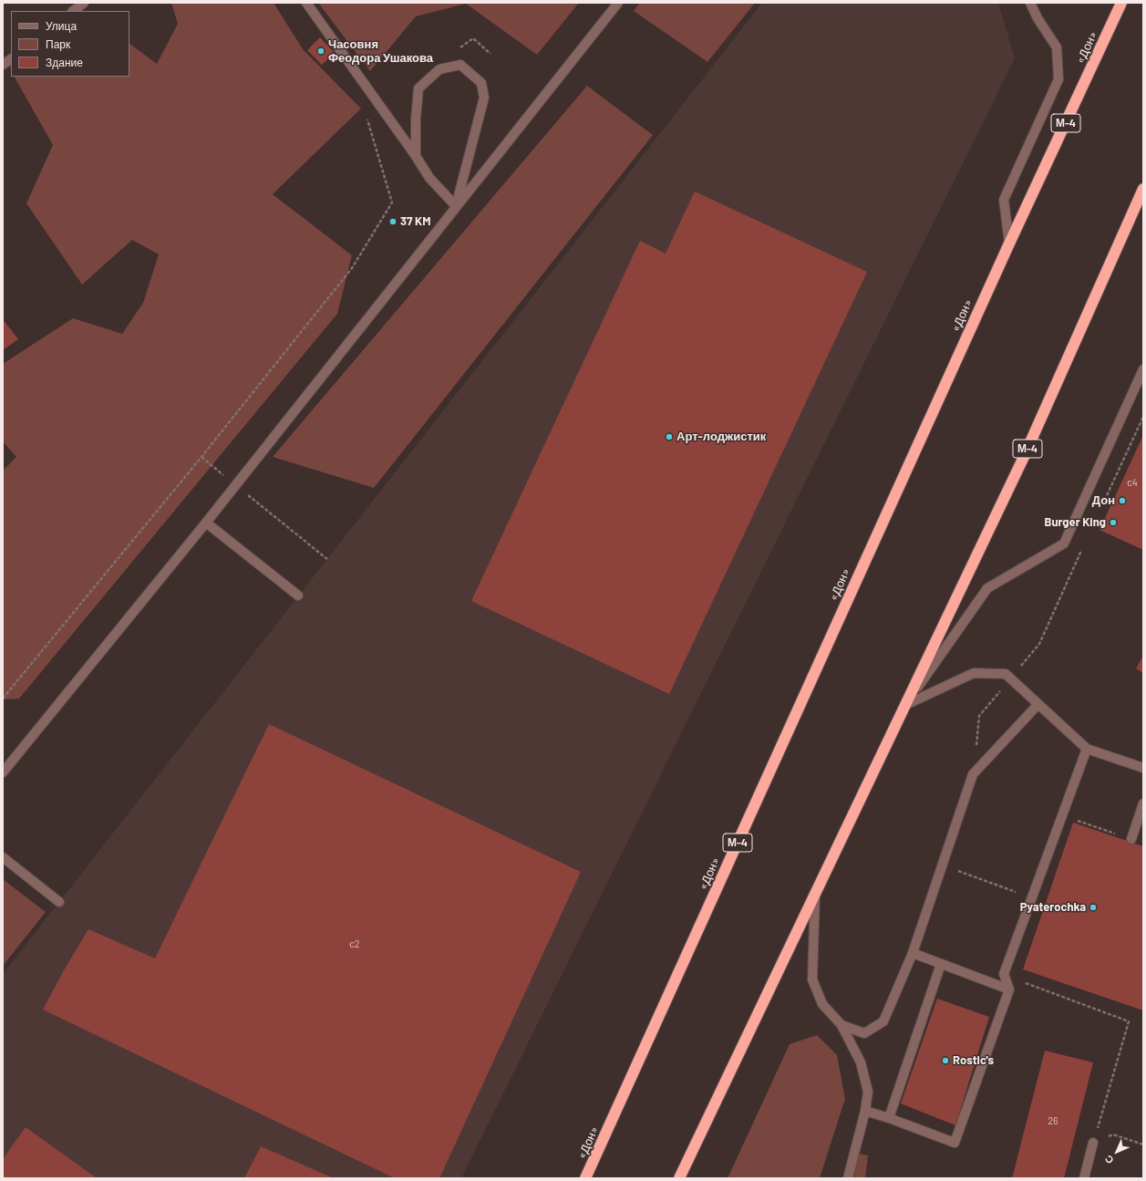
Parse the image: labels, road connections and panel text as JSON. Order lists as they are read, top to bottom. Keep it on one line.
{"streets":{"highway":["«Дон»","М-4"]},"places":["Часовня Феодора Ушакова","37 KM","Арт-лоджистик","Дон","Burger King","Pyaterochka","Rostic's"],"house_numbers":["с4","с2","26"],"legend":["Улица","Парк","Здание"],"north":"bottom left"}
